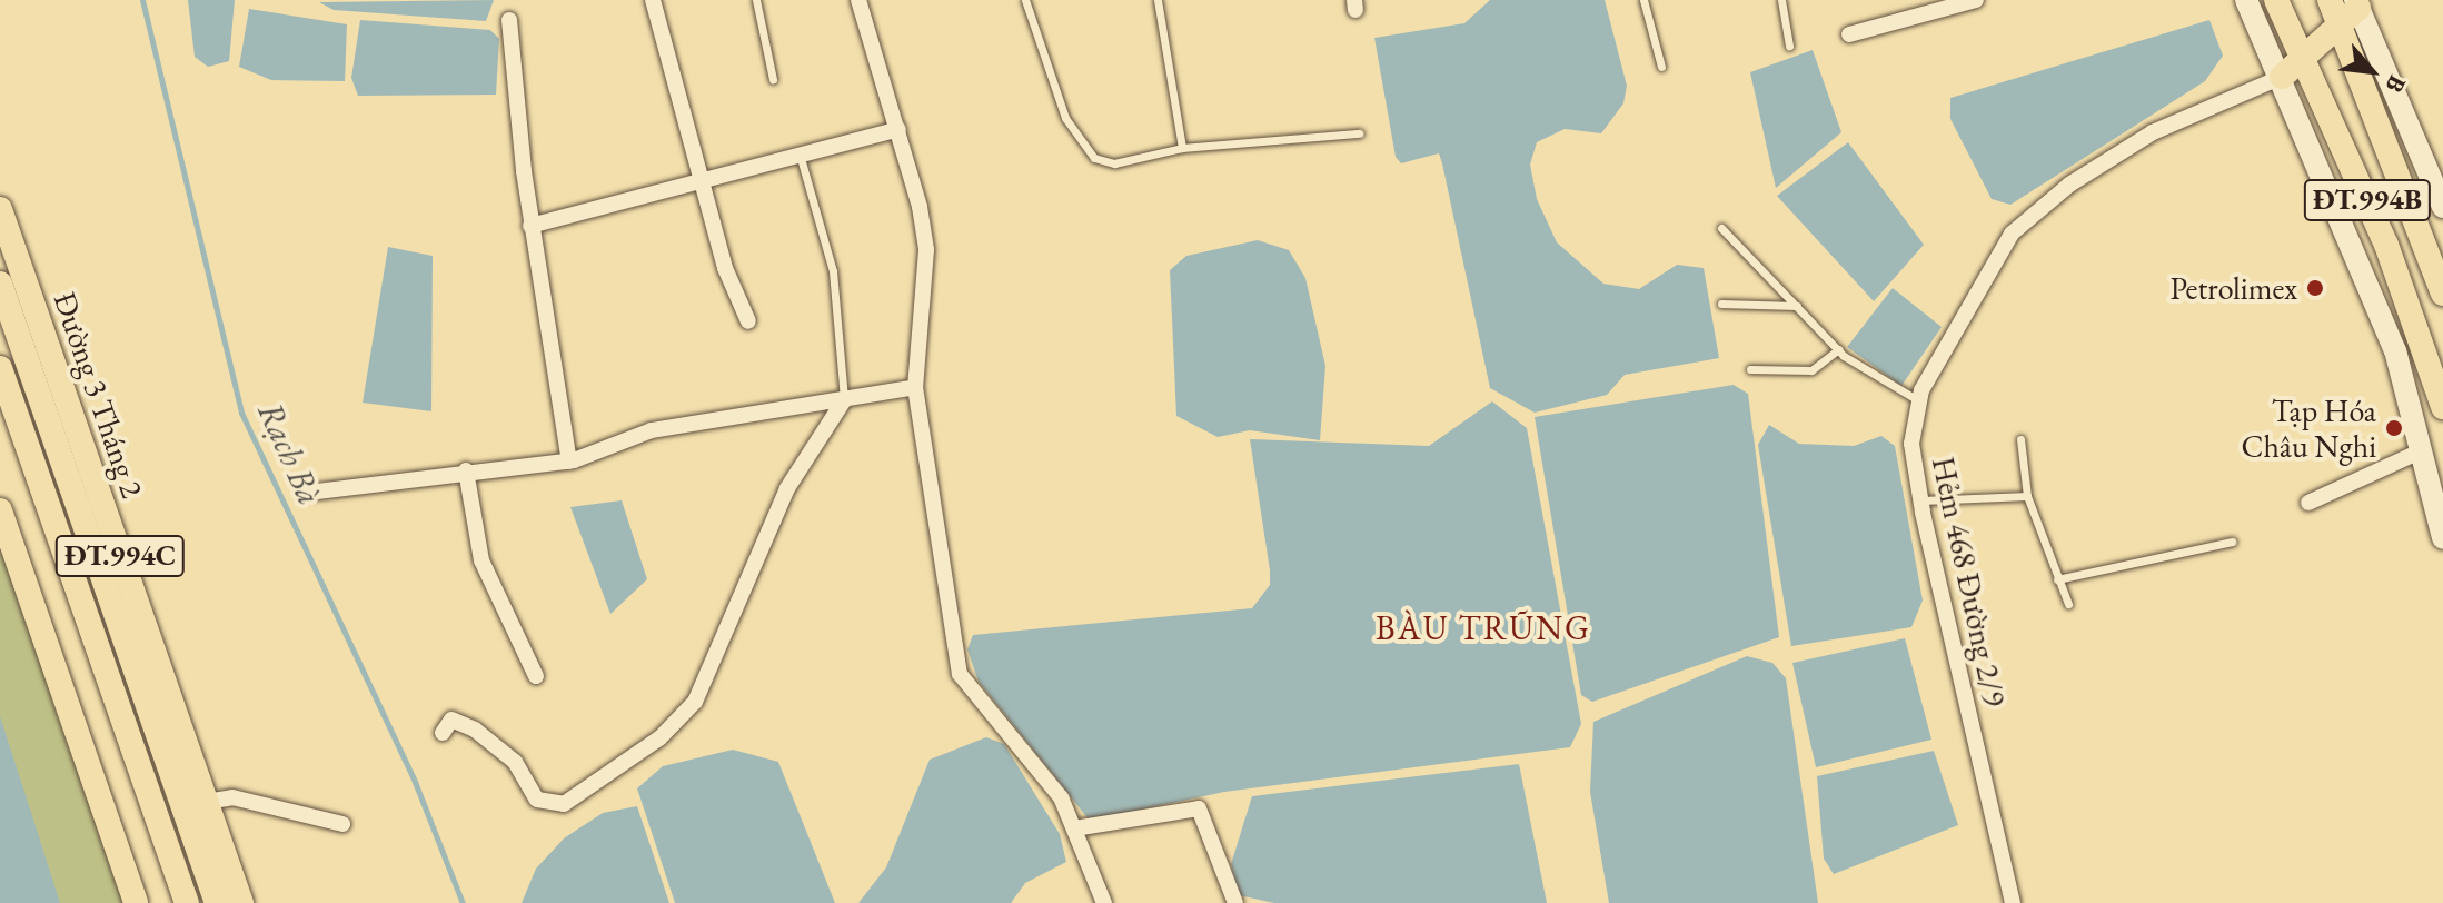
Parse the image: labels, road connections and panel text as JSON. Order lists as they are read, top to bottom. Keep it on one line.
{"streets":{"main road":["ĐT.994B","Đường 3 Tháng 2","ĐT.994C"],"street":["Hẻm 468 Đường 2/9"]},"crossings":[["ĐT.994B","Hẻm 468 Đường 2/9"]],"districts":["BÀU TRŨNG"],"water":["Rạch Bà"],"places":["Petrolimex","Tạp Hóa Châu Nghi"],"north":"bottom right"}
